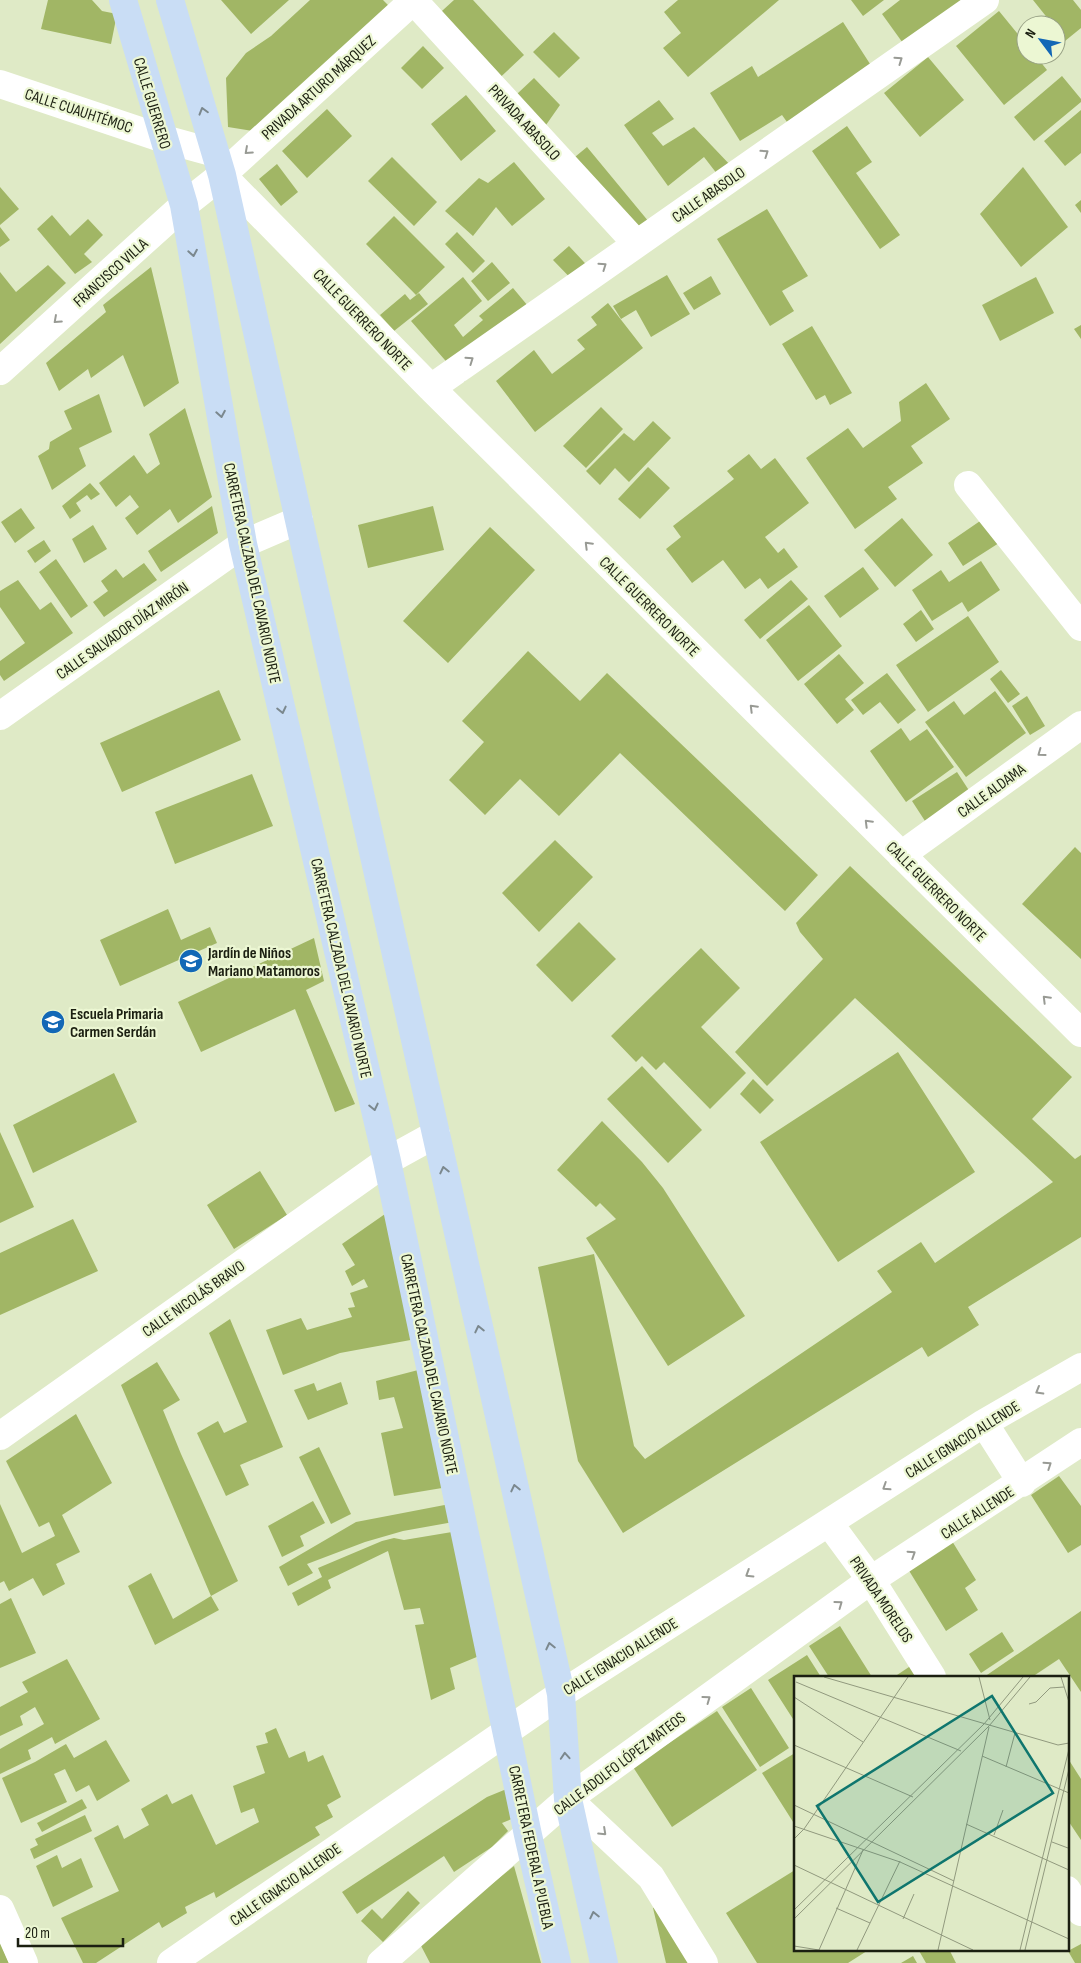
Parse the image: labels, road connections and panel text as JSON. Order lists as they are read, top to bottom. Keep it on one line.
{"streets":{"main road":["CALLE GUERRERO","CARRETERA CALZADA DEL CAVARIO NORTE","CARRETERA FEDERAL A PUEBLA"],"street":["PRIVADA ARTURO MÁRQUEZ","CALLE CUAUHTÉMOC","PRIVADA ABASOLO","CALLE ABASOLO","FRANCISCO VILLA","CALLE GUERRERO NORTE","CALLE SALVADOR DÍAZ MIRÓN","CALLE ALDAMA","CALLE NICOLÁS BRAVO","CALLE IGNACIO ALLENDE","CALLE ALLENDE","PRIVADA MORELOS","CALLE ADOLFO LÓPEZ MATEOS"]},"crossings":[["PRIVADA ARTURO MÁRQUEZ","CALLE CUAUHTÉMOC"],["PRIVADA ARTURO MÁRQUEZ","PRIVADA ABASOLO"],["PRIVADA ARTURO MÁRQUEZ","FRANCISCO VILLA"],["PRIVADA ARTURO MÁRQUEZ","CALLE GUERRERO NORTE"],["CALLE GUERRERO","CALLE CUAUHTÉMOC"],["CALLE GUERRERO","FRANCISCO VILLA"],["CALLE GUERRERO","CARRETERA CALZADA DEL CAVARIO NORTE"],["CALLE CUAUHTÉMOC","FRANCISCO VILLA"],["CALLE CUAUHTÉMOC","CALLE GUERRERO NORTE"],["PRIVADA ABASOLO","CALLE ABASOLO"],["CALLE ABASOLO","CALLE GUERRERO NORTE"],["FRANCISCO VILLA","CALLE GUERRERO NORTE"],["FRANCISCO VILLA","CARRETERA CALZADA DEL CAVARIO NORTE"],["CALLE GUERRERO NORTE","CALLE ALDAMA"],["CARRETERA CALZADA DEL CAVARIO NORTE","CALLE SALVADOR DÍAZ MIRÓN"],["CARRETERA CALZADA DEL CAVARIO NORTE","CALLE NICOLÁS BRAVO"],["CARRETERA CALZADA DEL CAVARIO NORTE","CALLE IGNACIO ALLENDE"],["CARRETERA CALZADA DEL CAVARIO NORTE","CARRETERA FEDERAL A PUEBLA"],["CALLE IGNACIO ALLENDE","PRIVADA MORELOS"],["CALLE IGNACIO ALLENDE","CARRETERA FEDERAL A PUEBLA"],["CALLE ALLENDE","PRIVADA MORELOS"],["CALLE ALLENDE","CALLE ADOLFO LÓPEZ MATEOS"],["PRIVADA MORELOS","CALLE ADOLFO LÓPEZ MATEOS"],["CALLE ADOLFO LÓPEZ MATEOS","CARRETERA FEDERAL A PUEBLA"]],"one_way":["PRIVADA ARTURO MÁRQUEZ","CALLE ABASOLO","FRANCISCO VILLA","CALLE GUERRERO NORTE","CALLE ALDAMA","CALLE IGNACIO ALLENDE","CALLE ALLENDE","CALLE ADOLFO LÓPEZ MATEOS"],"places":{"school or university":["Jardín de Niños Mariano Matamoros","Escuela Primaria Carmen Serdán"]},"scale_bar":"20 m","north":"top left"}
